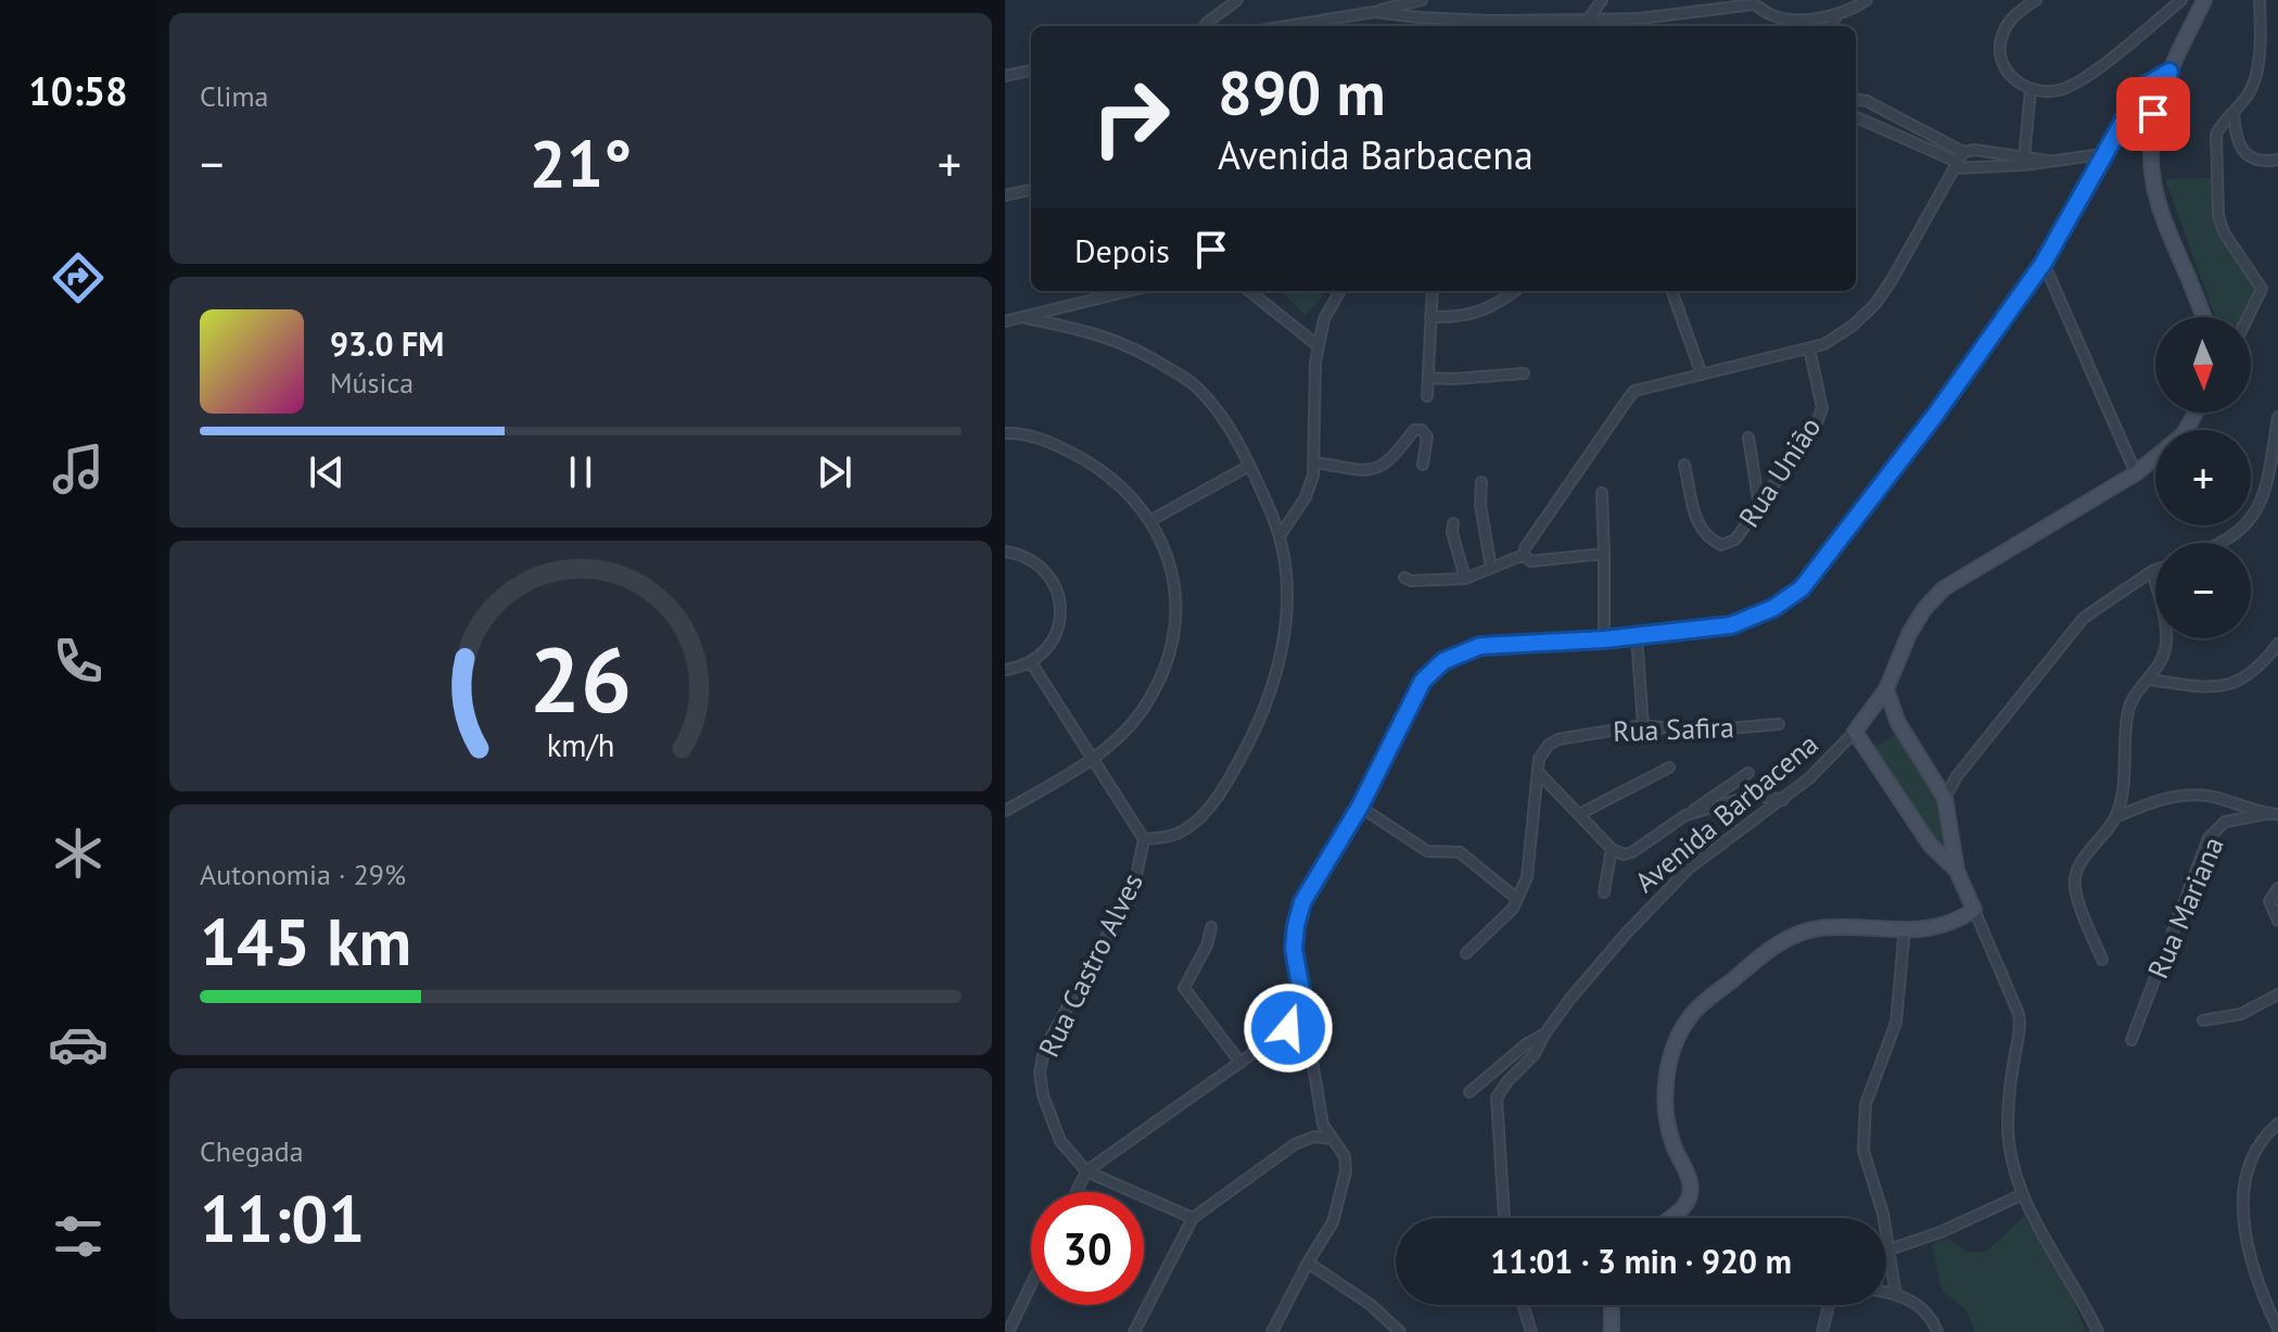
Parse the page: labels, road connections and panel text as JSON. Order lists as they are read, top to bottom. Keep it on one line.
{"streets":{"street":["Rua União","Rua Safira","Avenida Barbacena","Rua Mariana","Rua Castro Alves"]},"crossings":[["Rua Safira","Avenida Barbacena"]],"north":"bottom","page":{"tabs":"10:58","tile":["Clima",["Autonomia · 29%","145 km"],["Chegada","11:01"]],"turn":["890 m","Avenida Barbacena"],"heat":["−","21°","+"],"then":"Depois","song":["93.0 FM","Música"],"map_buttons":["+","−"],"limit":"30","trip":"11:01 · 3 min · 920 m","gauge":["26","km/h"]}}
